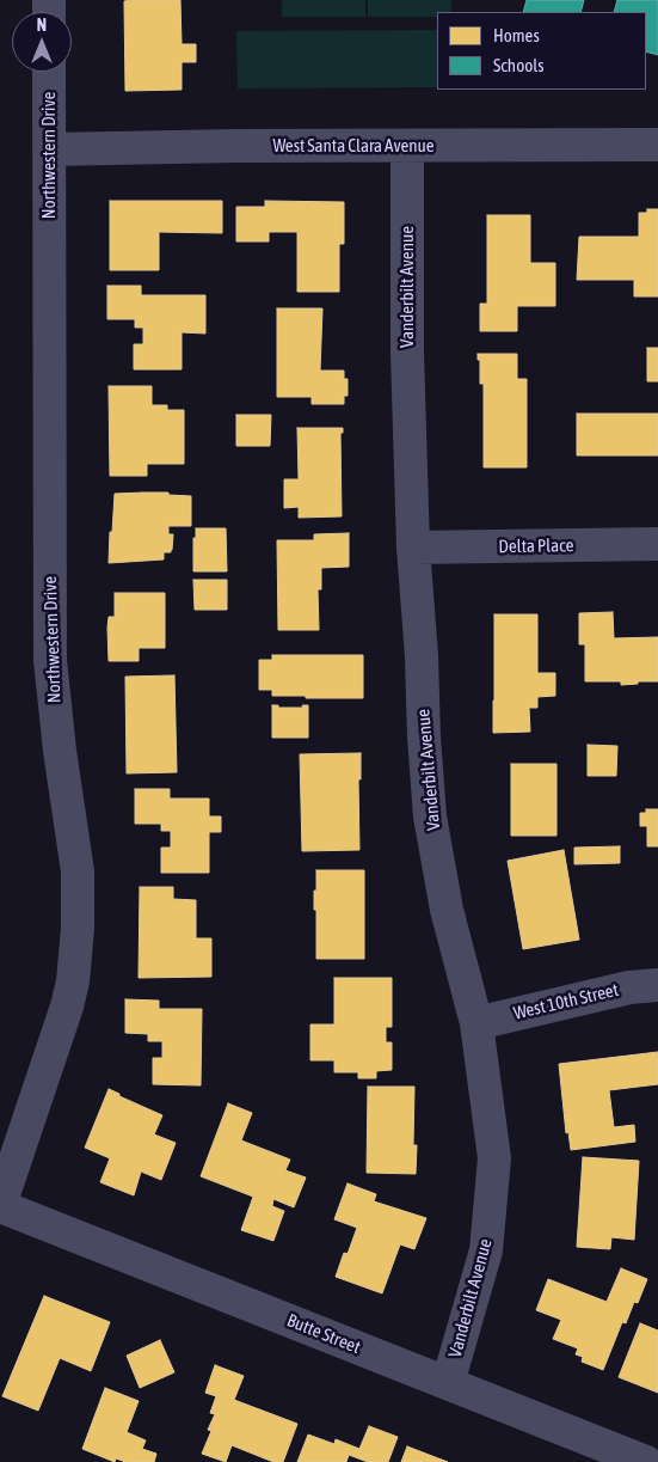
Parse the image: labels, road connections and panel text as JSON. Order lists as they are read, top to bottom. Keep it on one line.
{"streets":{"street":["West Santa Clara Avenue","Northwestern Drive","Vanderbilt Avenue","Delta Place","West 10th Street","Butte Street"]},"crossings":[["West Santa Clara Avenue","Northwestern Drive"],["West Santa Clara Avenue","Vanderbilt Avenue"],["Northwestern Drive","Butte Street"],["Vanderbilt Avenue","Delta Place"],["Vanderbilt Avenue","West 10th Street"],["Vanderbilt Avenue","Butte Street"]],"legend":["Homes","Schools"],"north":"top"}
